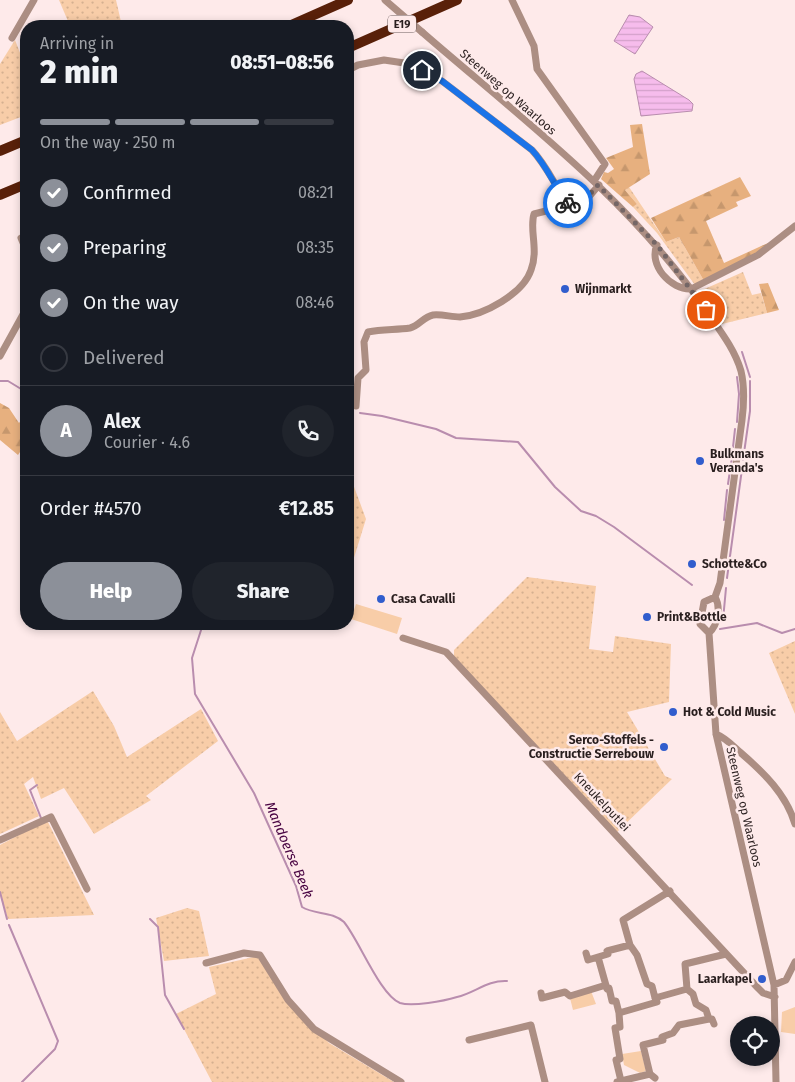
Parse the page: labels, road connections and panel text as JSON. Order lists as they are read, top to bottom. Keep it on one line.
{"streets":{"highway":["E19"],"street":["Steenweg op Waarloos","Kneukelputlei"]},"crossings":[["Steenweg op Waarloos","Kneukelputlei"]],"water":["Mandoerse Beek"],"places":["Wijnmarkt","Bulkmans Veranda's","Schotte&Co","Casa Cavalli","Print&Bottle","Hot & Cold Music","Serco-Stoffels - Constructie Serrebouw","Laarkapel"],"page":{"heading":["2 min","Arriving in","08:51–08:56"],"panel":["Alex","Courier · 4.6","Order #4570","€12.85"],"bar":"On the way · 250 m","list":[["Confirmed","08:21"],["Preparing","08:35"],["On the way","08:46"],"Delivered"],"round":"A","buttons":["Help","Share"]}}
